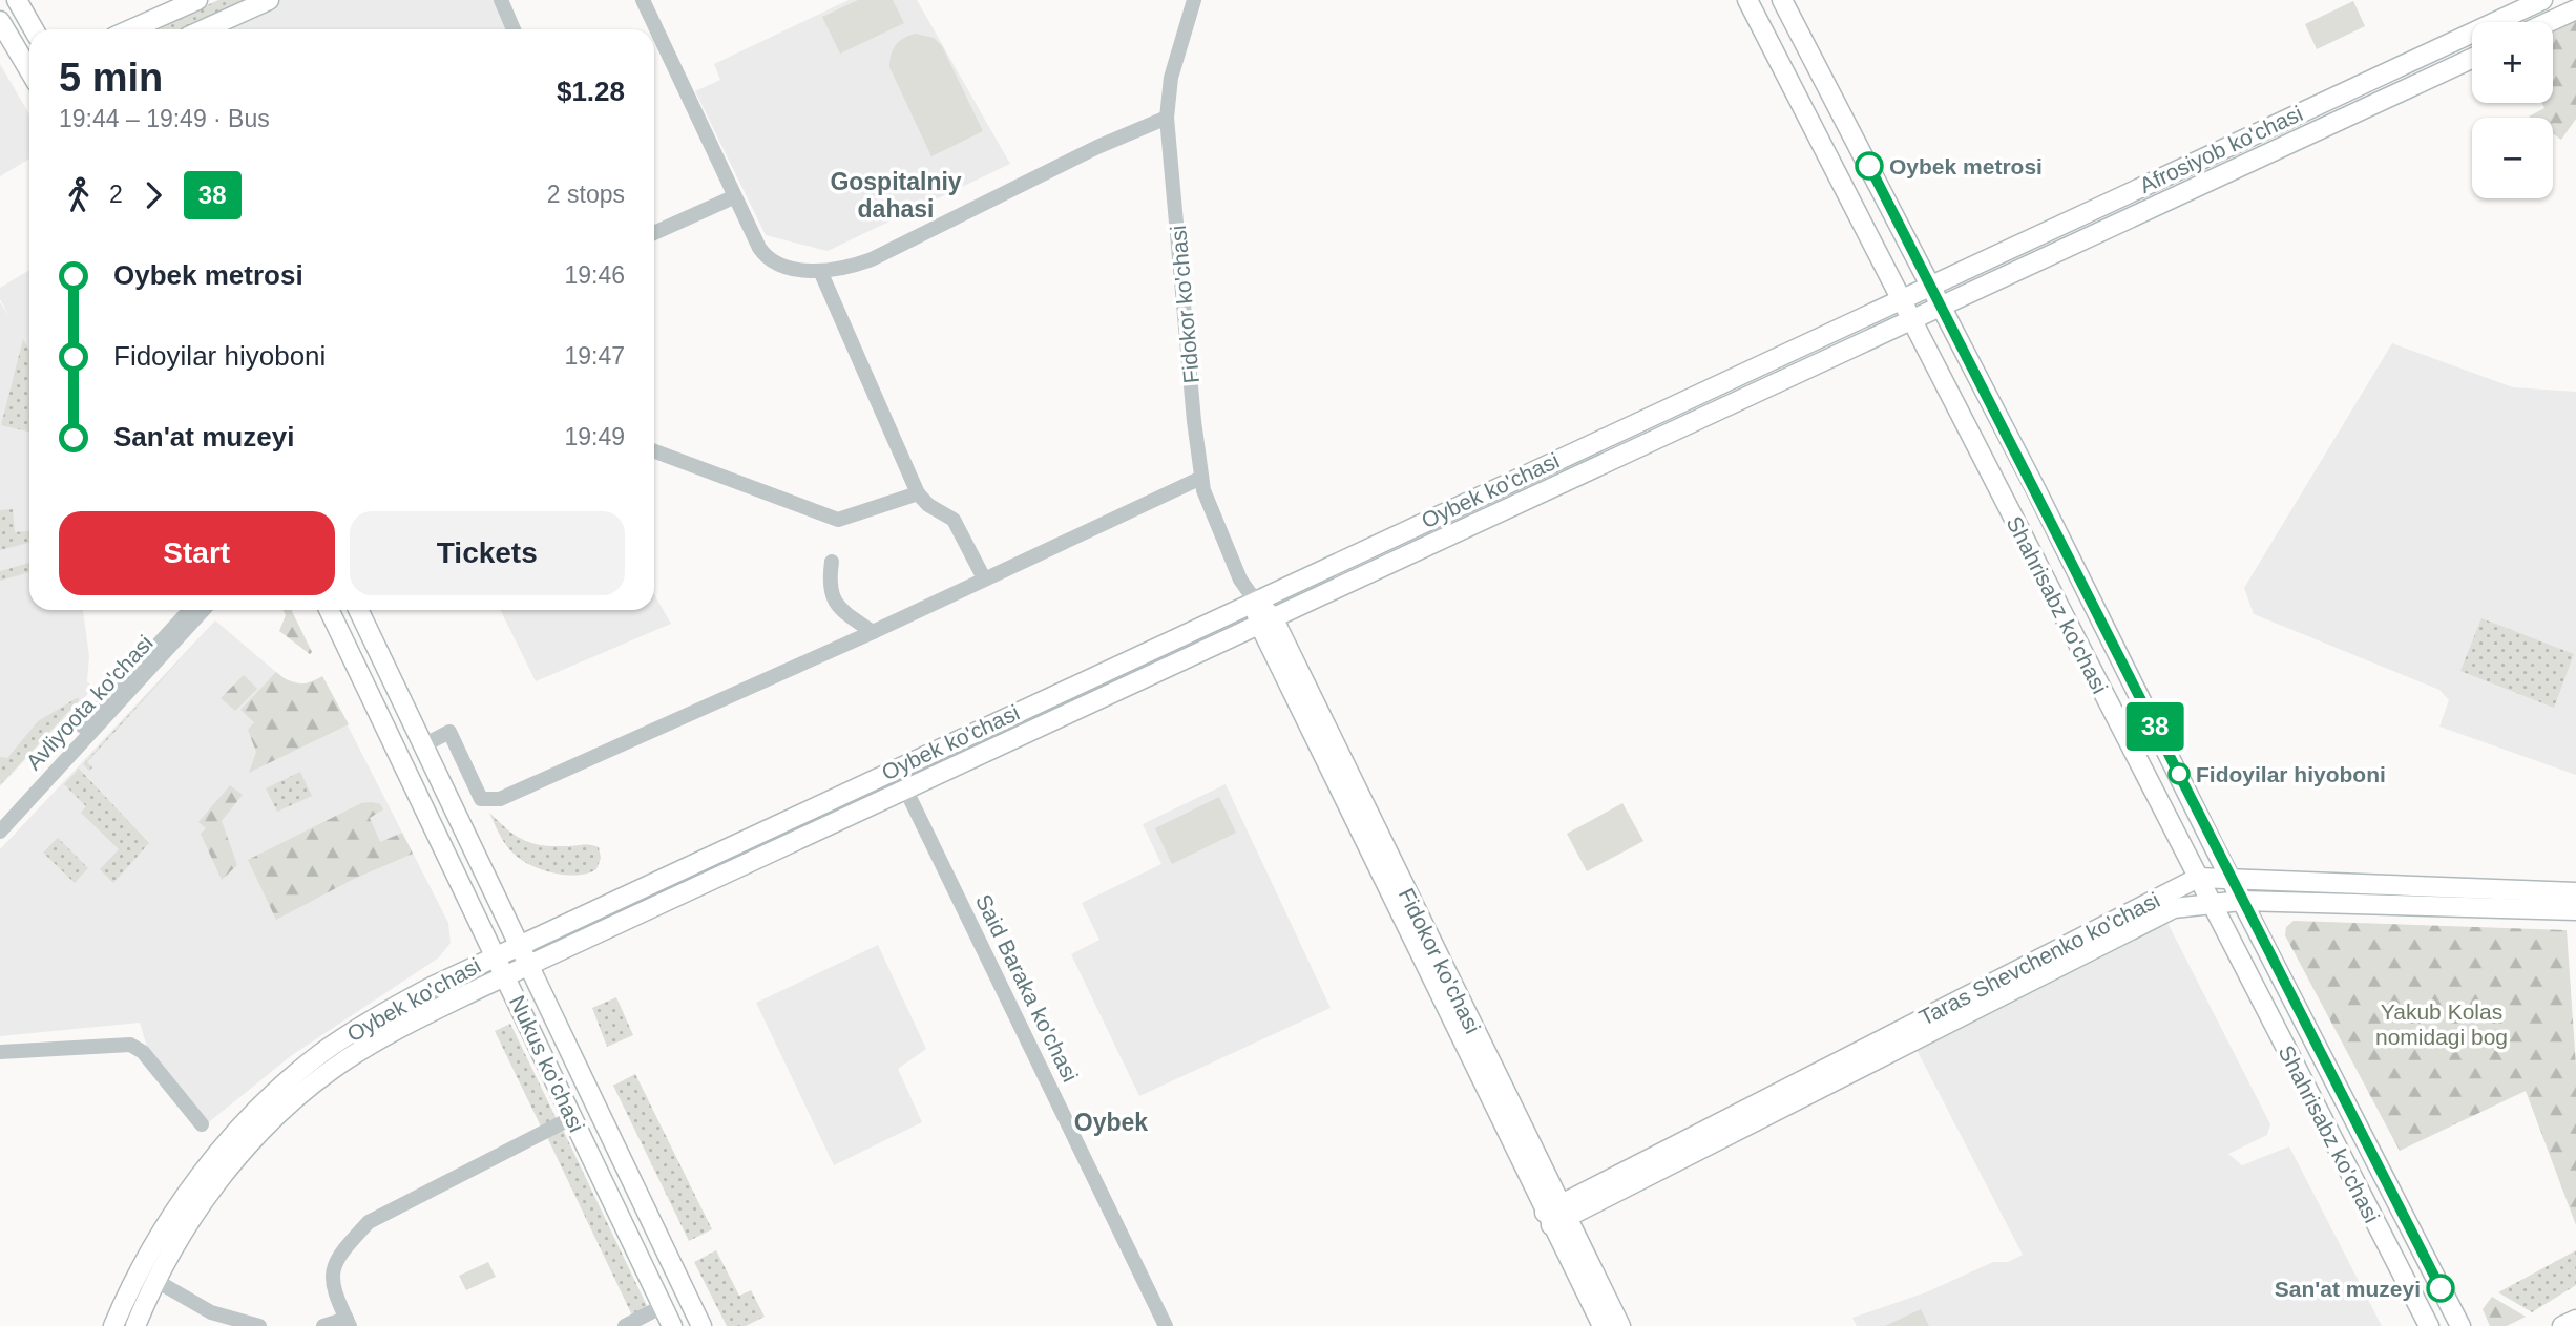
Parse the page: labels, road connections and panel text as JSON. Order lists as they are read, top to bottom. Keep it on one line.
{"streets":{"main road":["Afrosiyob ko'chasi","Fidokor ko'chasi","Oybek ko'chasi","Shahrisabz ko'chasi","Taras Shevchenko ko'chasi","Nukus ko'chasi"],"street":["Avliyoota ko'chasi","Said Baraka ko'chasi"]},"crossings":[["Afrosiyob ko'chasi","Oybek ko'chasi"],["Afrosiyob ko'chasi","Shahrisabz ko'chasi"],["Fidokor ko'chasi","Oybek ko'chasi"],["Fidokor ko'chasi","Taras Shevchenko ko'chasi"],["Oybek ko'chasi","Shahrisabz ko'chasi"],["Oybek ko'chasi","Said Baraka ko'chasi"],["Oybek ko'chasi","Nukus ko'chasi"],["Shahrisabz ko'chasi","Taras Shevchenko ko'chasi"]],"districts":["Gospitalniy dahasi","Oybek"],"parks":["Yakub Kolas nomidagi bog"],"places":["Oybek metrosi","Fidoyilar hiyoboni","San'at muzeyi"],"lines":["bus line 38"],"page":{"on_map":"38","map_buttons":["+","−"],"heading":["5 min","19:44 – 19:49 · Bus","$1.28"],"legs":["2","38","2 stops"],"list":[{"name":"Oybek metrosi","value":"19:46"},{"name":"Fidoyilar hiyoboni","value":"19:47"},{"name":"San'at muzeyi","value":"19:49"}],"buttons":["Start","Tickets"]}}
